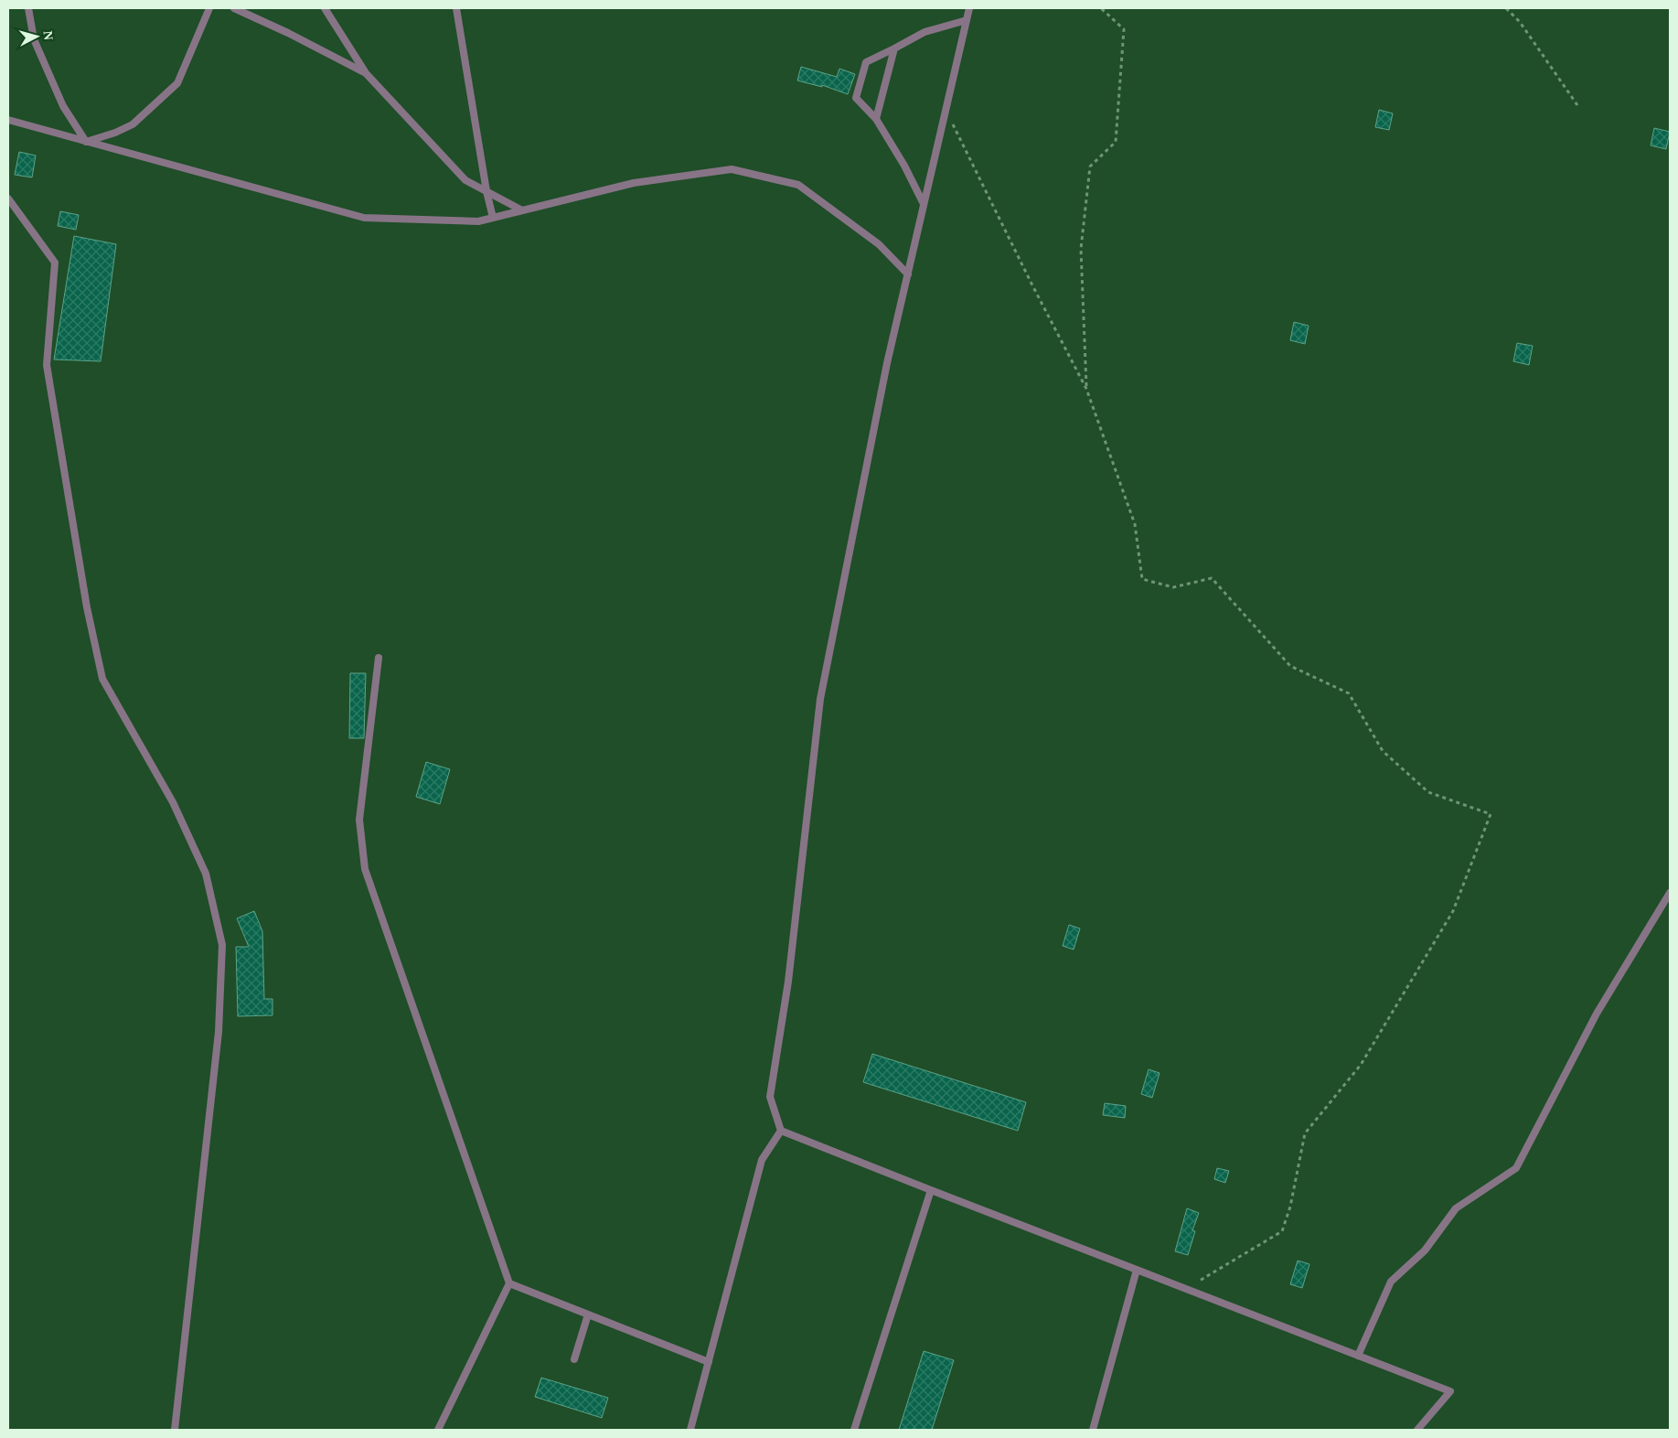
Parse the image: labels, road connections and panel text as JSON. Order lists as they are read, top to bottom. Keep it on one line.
{"north":"right"}
